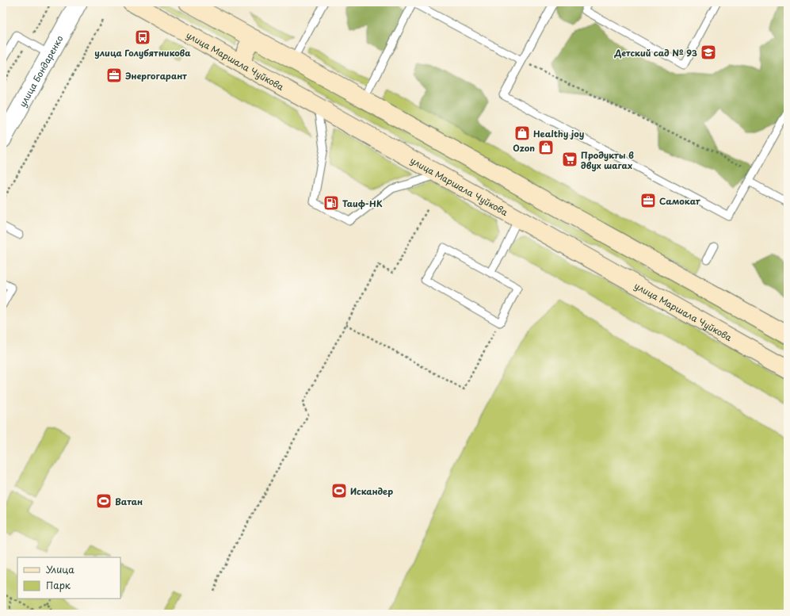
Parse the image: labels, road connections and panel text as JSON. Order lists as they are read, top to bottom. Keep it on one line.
{"streets":{"main road":["улица Маршала Чуйкова"],"street":["улица Бондаренко"]},"places":{"bus stop":["улица Голубятникова"],"school or university":["Детский сад № 93"],"office":["Энергогарант","Самокат"],"shop":["Healthy joy","Ozon"],"supermarket":["Продукты в двух шагах"],"fuel station":["Таиф-НК"],"sports":["Искандер","Ватан"]},"legend":["Улица","Парк"]}
